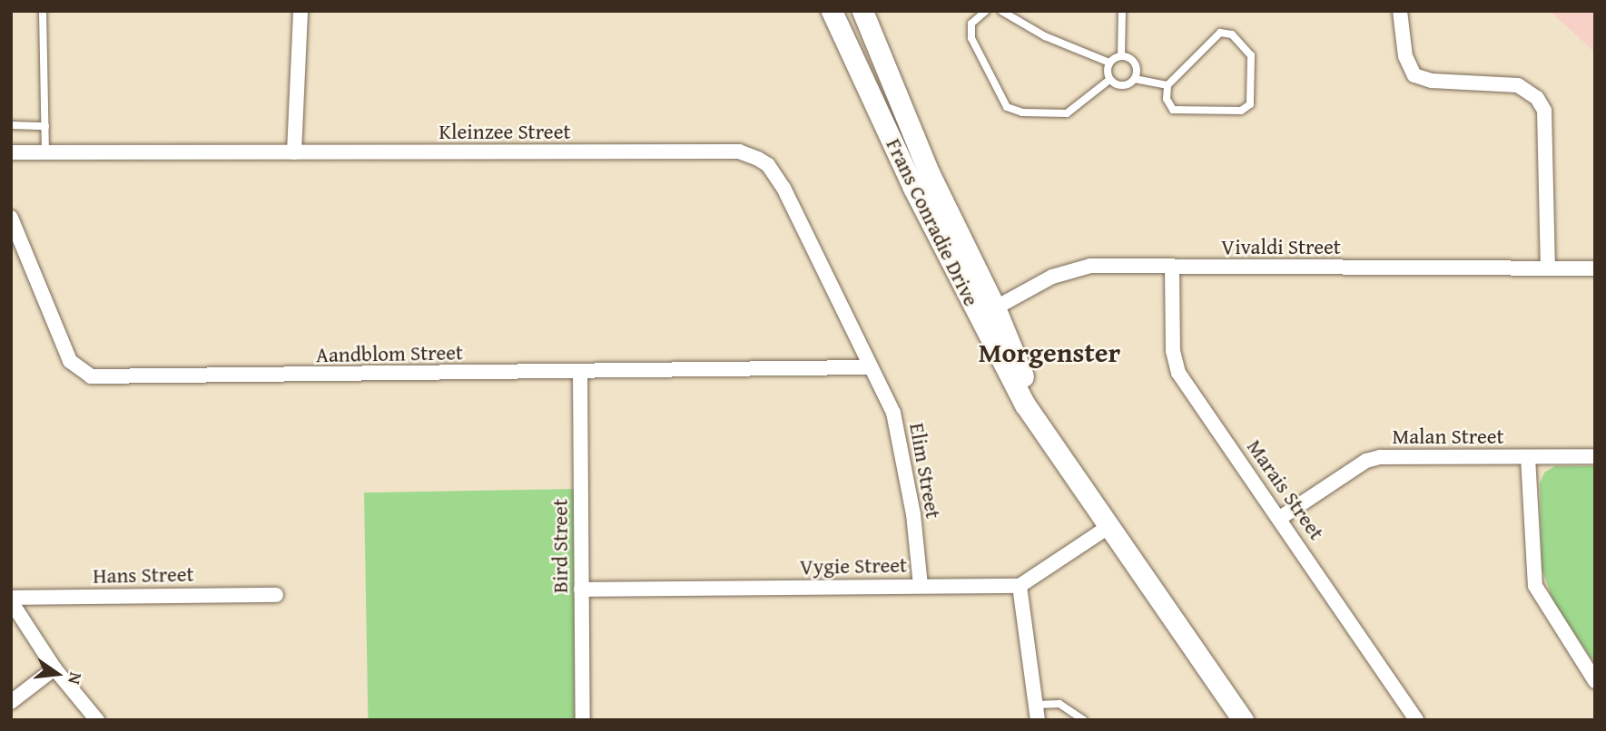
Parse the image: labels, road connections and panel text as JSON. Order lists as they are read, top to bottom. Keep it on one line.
{"streets":{"street":["Kleinzee Street","Frans Conradie Drive","Vivaldi Street","Aandblom Street","Malan Street","Elim Street","Marais Street","Bird Street","Vygie Street","Hans Street"]},"crossings":[["Kleinzee Street","Aandblom Street"],["Kleinzee Street","Elim Street"],["Frans Conradie Drive","Vivaldi Street"],["Vivaldi Street","Marais Street"],["Aandblom Street","Elim Street"],["Aandblom Street","Bird Street"],["Malan Street","Marais Street"],["Elim Street","Vygie Street"],["Bird Street","Vygie Street"]],"districts":["Morgenster"],"north":"right"}
